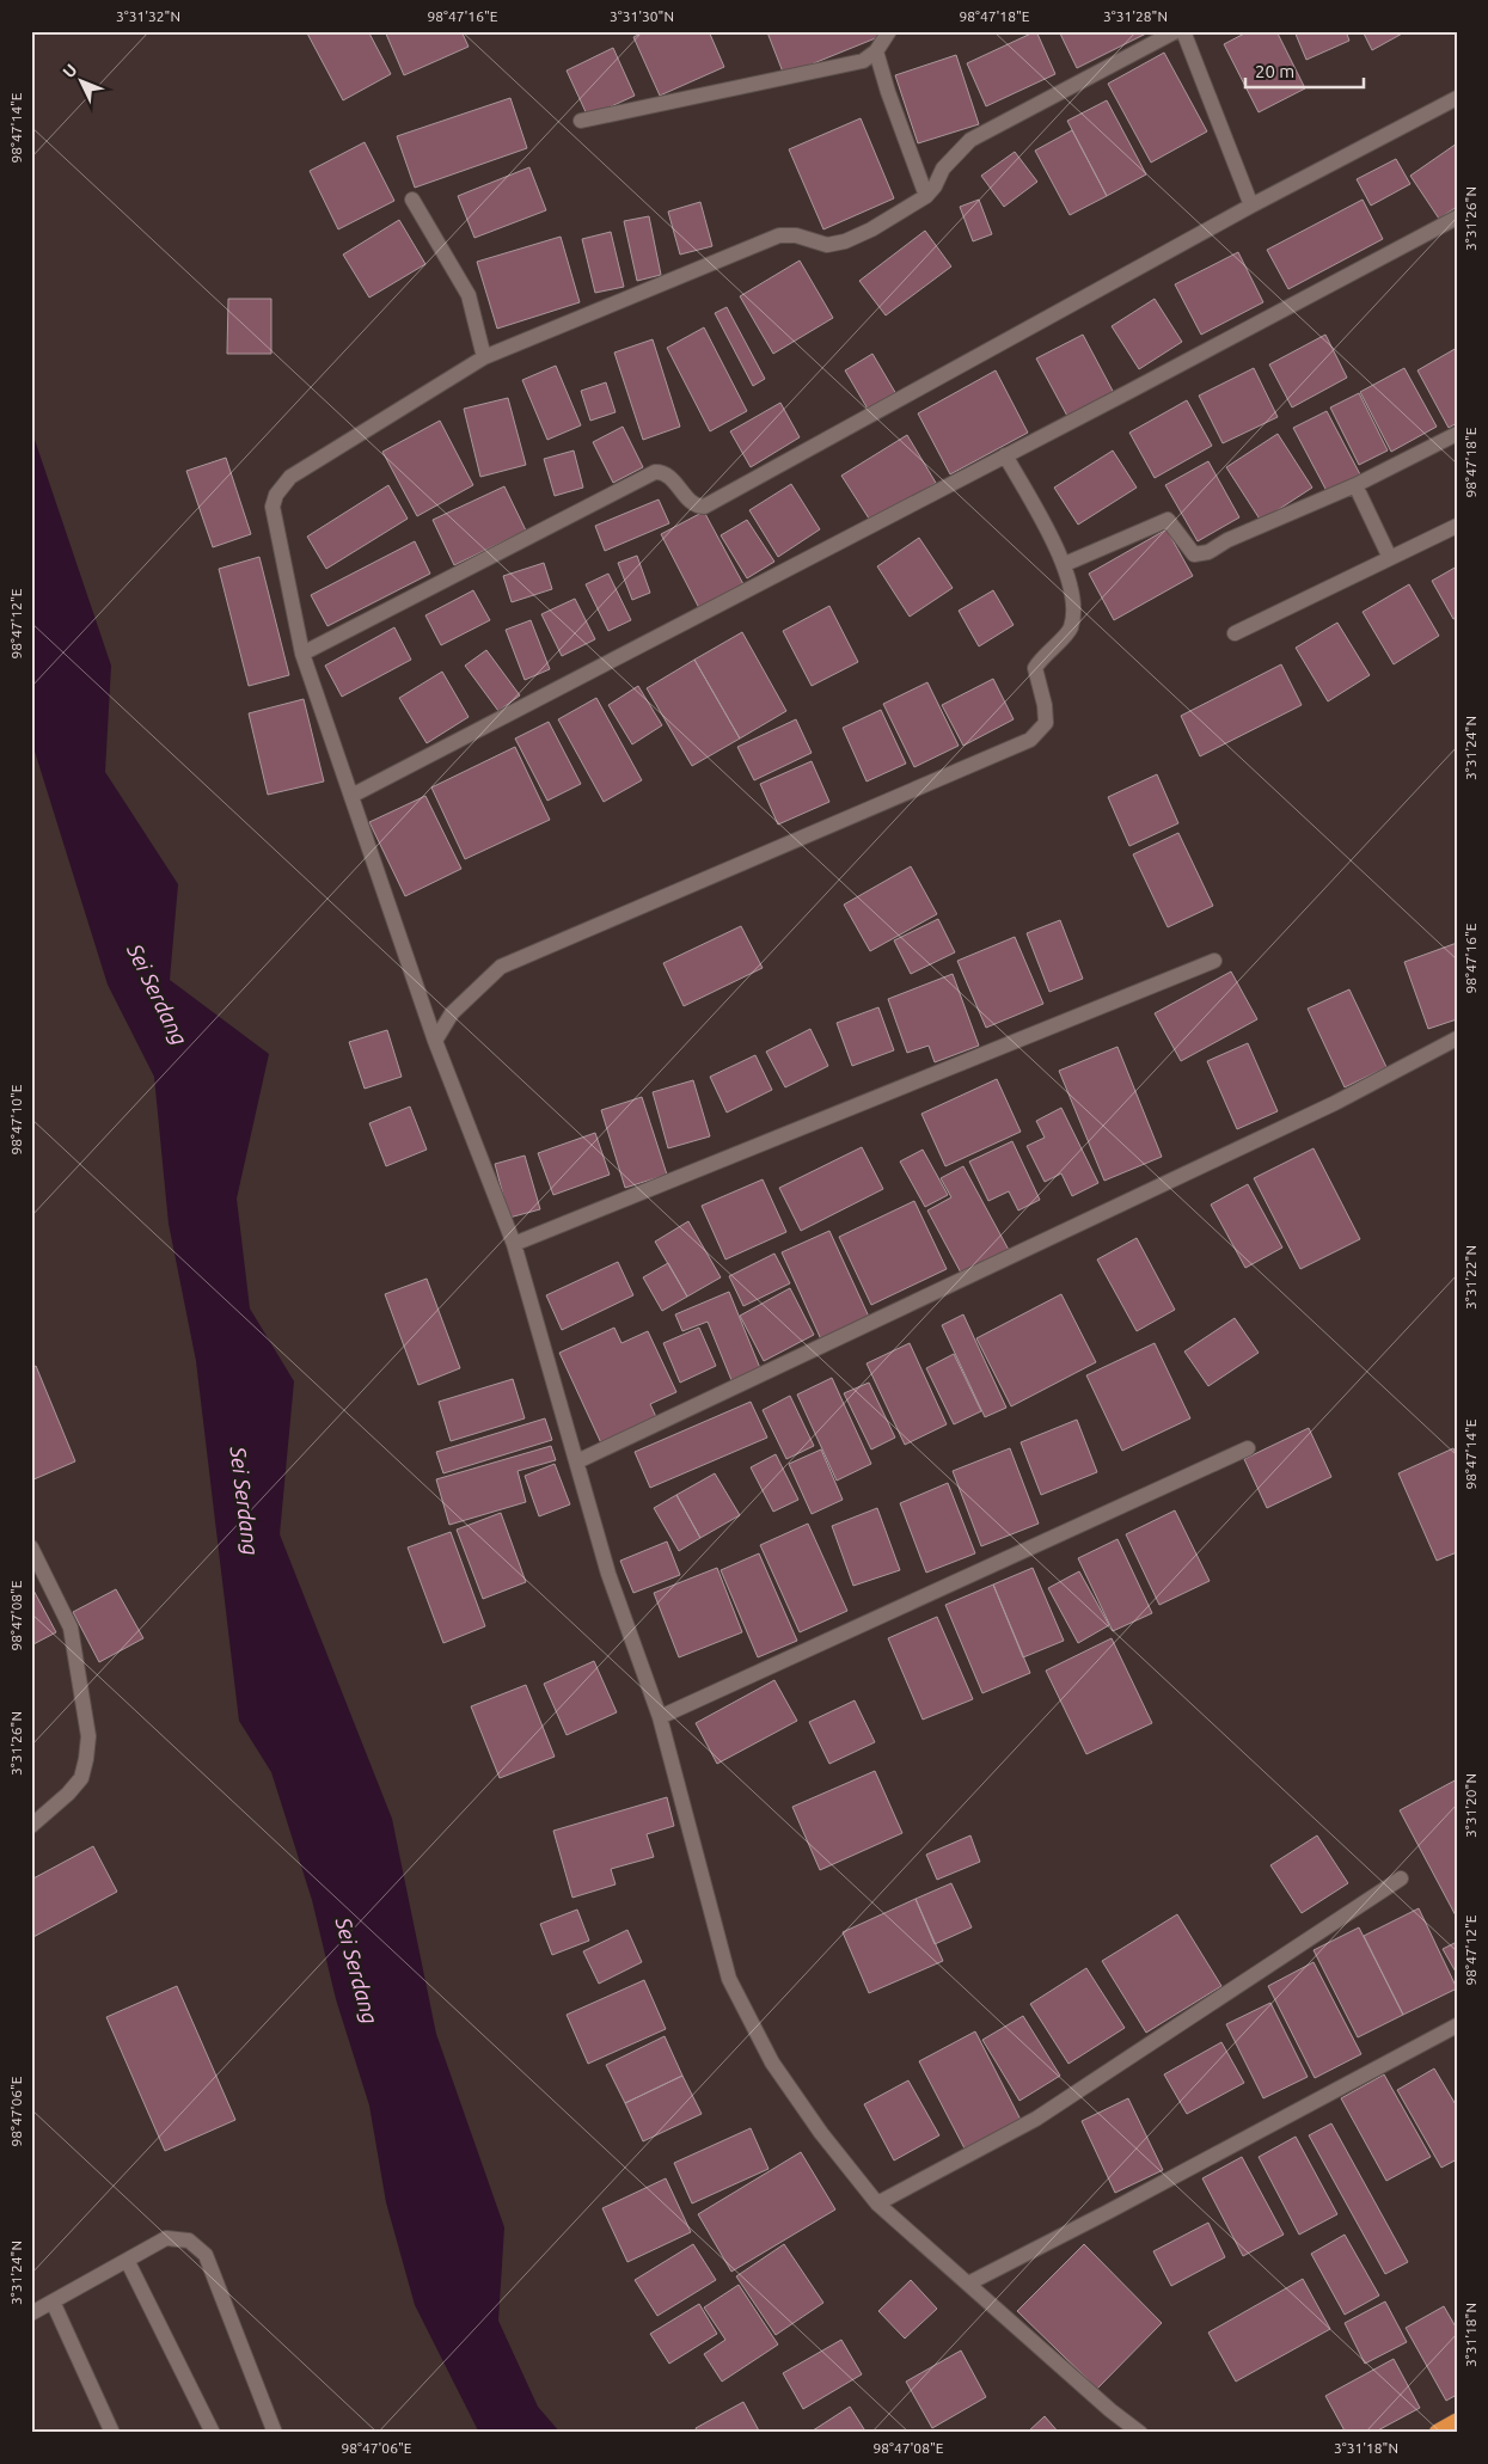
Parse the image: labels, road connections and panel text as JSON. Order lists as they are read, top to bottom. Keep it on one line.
{"water":["Sei Serdang"],"scale_bar":"20 m","north":"top left","coordinates":["3°31'32\"N","98°47'16\"E","3°31'30\"N","98°47'18\"E","3°31'28\"N","98°47'14\"E","3°31'26\"N","98°47'12\"E","3°31'24\"N","98°47'10\"E","3°31'22\"N","98°47'08\"E","3°31'20\"N","98°47'06\"E","3°31'18\"N"]}
